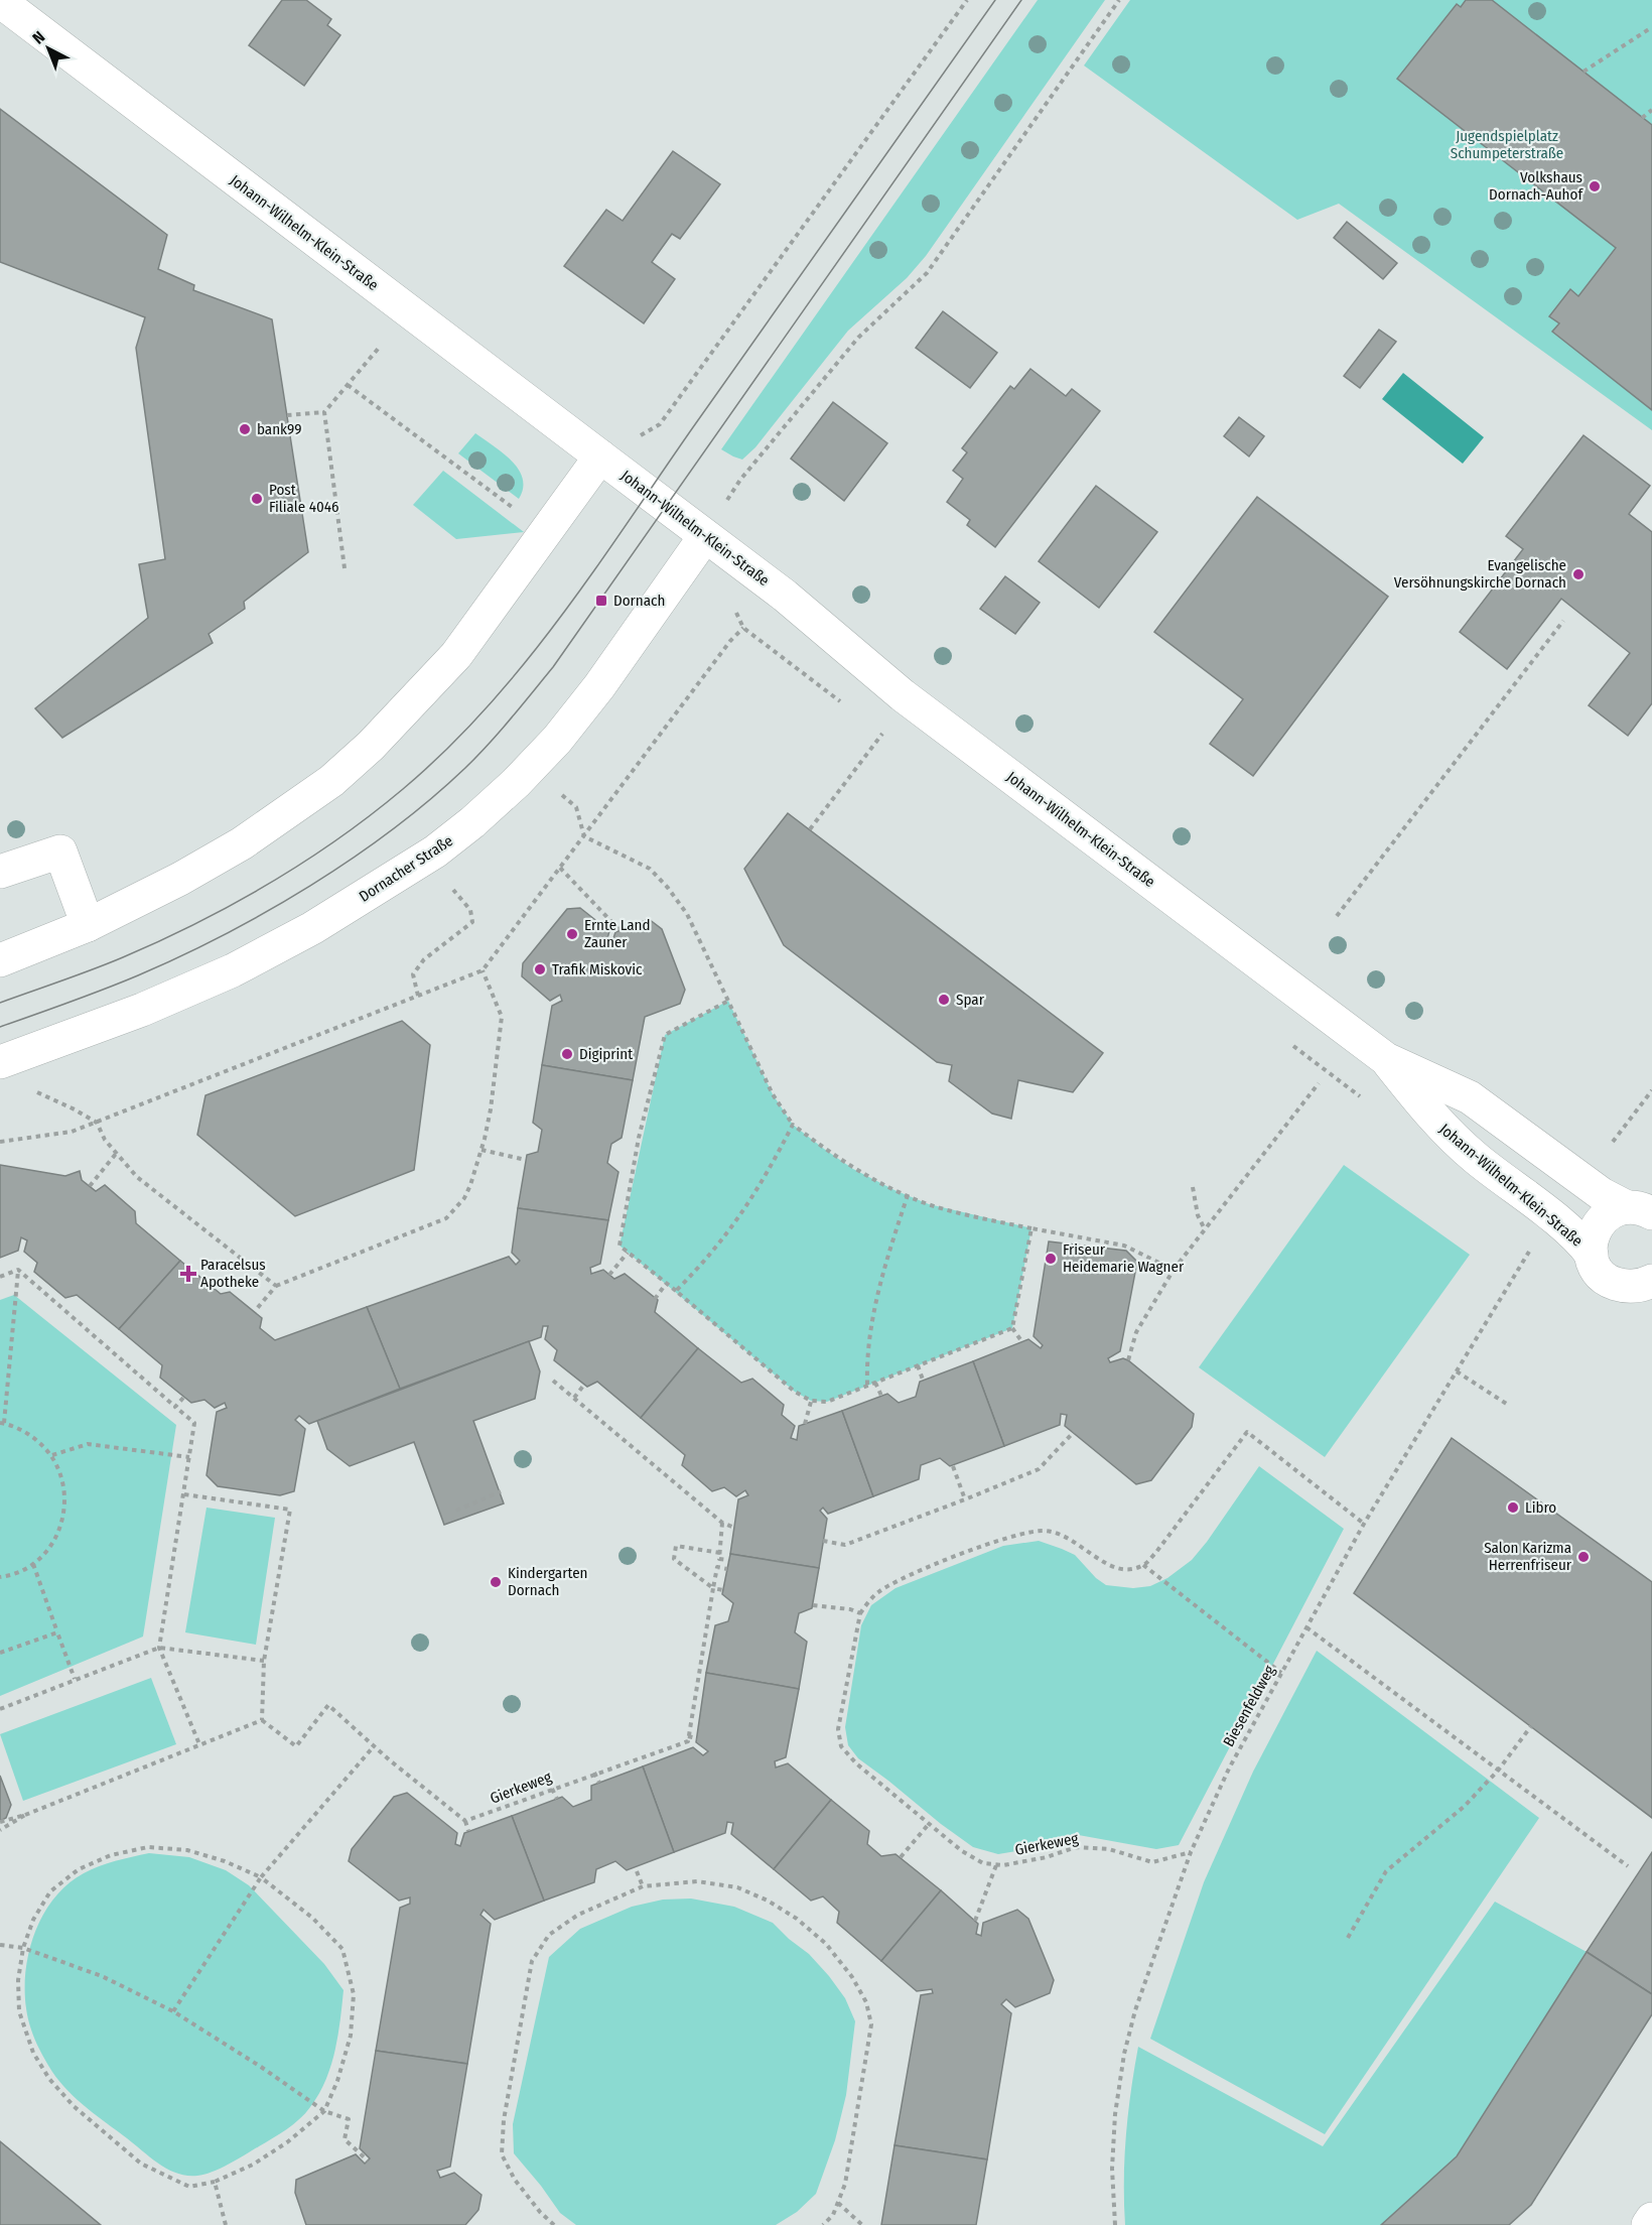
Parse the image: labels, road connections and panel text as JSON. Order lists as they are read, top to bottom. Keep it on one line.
{"streets":{"street":["Johann-Wilhelm-Klein-Straße","Dornacher Straße"],"path":["Biesenfeldweg","Gierkeweg"]},"crossings":[["Johann-Wilhelm-Klein-Straße","Dornacher Straße"],["Biesenfeldweg","Gierkeweg"]],"parks":["Jugendspielplatz Schumpeterstraße"],"places":{"other":["Volkshaus Dornach-Auhof","bank99","Post Filiale 4046","Evangelische Versöhnungskirche Dornach","Ernte Land Zauner","Trafik Miskovic","Spar","Digiprint","Friseur Heidemarie Wagner","Libro","Salon Karizma Herrenfriseur","Kindergarten Dornach"],"transit":["Dornach"],"health":["Paracelsus Apotheke"]},"north":"top left"}
